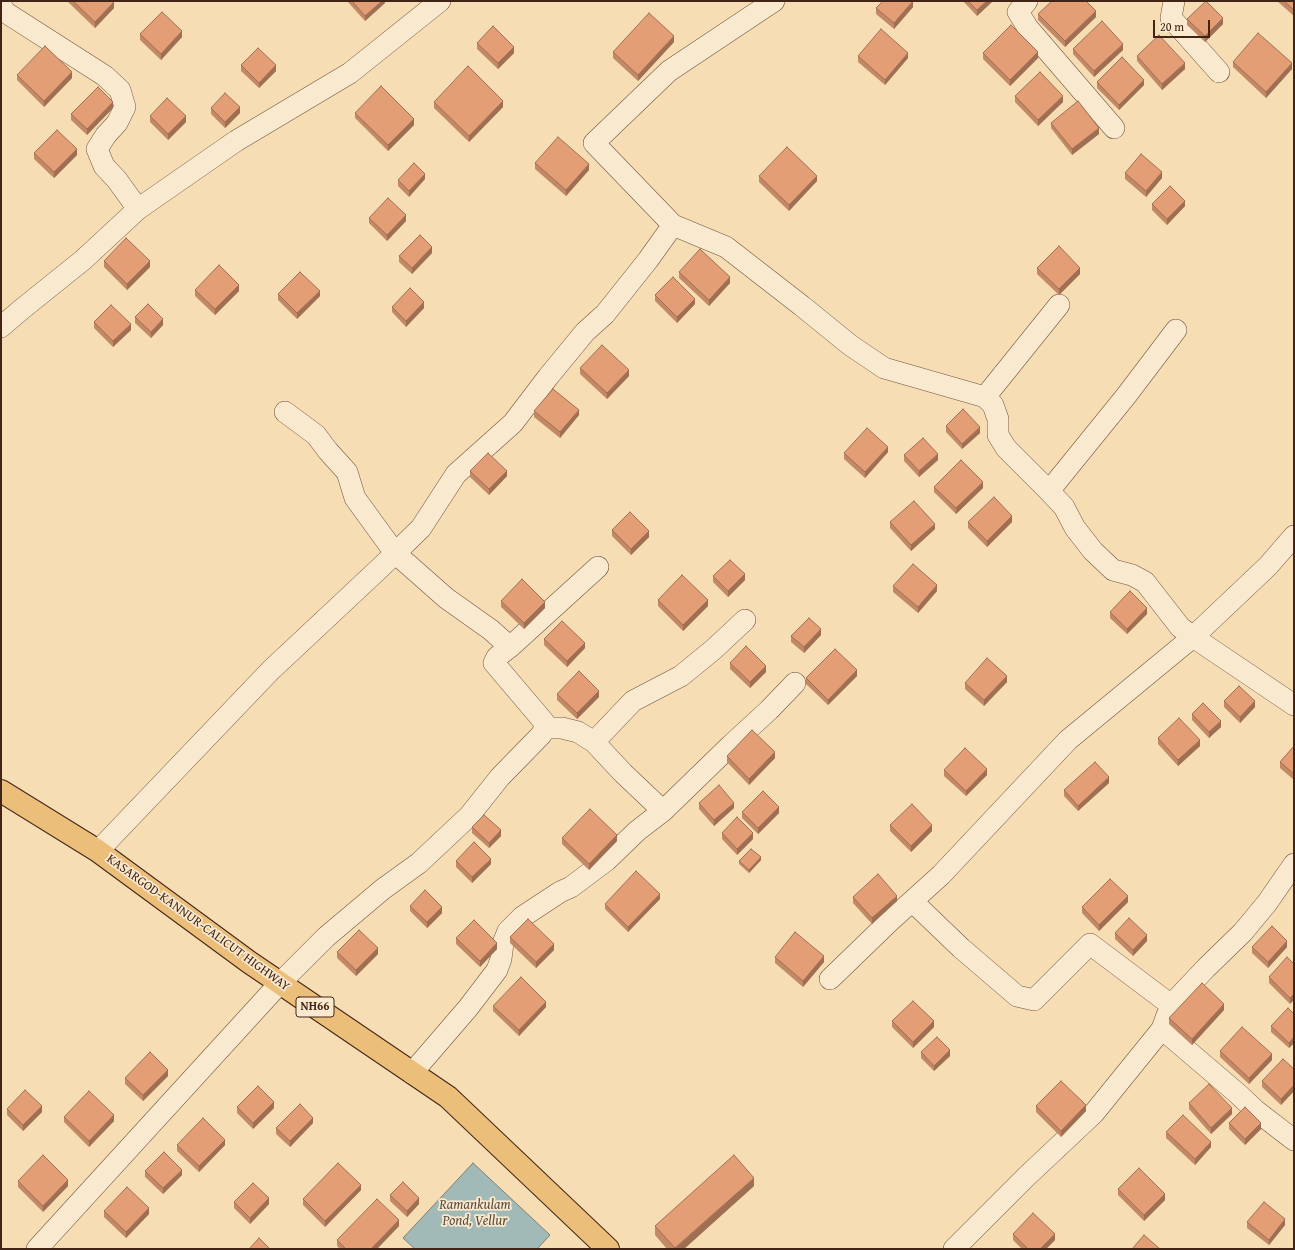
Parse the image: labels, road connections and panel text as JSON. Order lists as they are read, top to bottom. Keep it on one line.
{"streets":{"highway":["KASARGOD-KANNUR-CALICUT HIGHWAY","NH66"]},"water":["Ramankulam Pond, Vellur"],"scale_bar":"20 m"}
